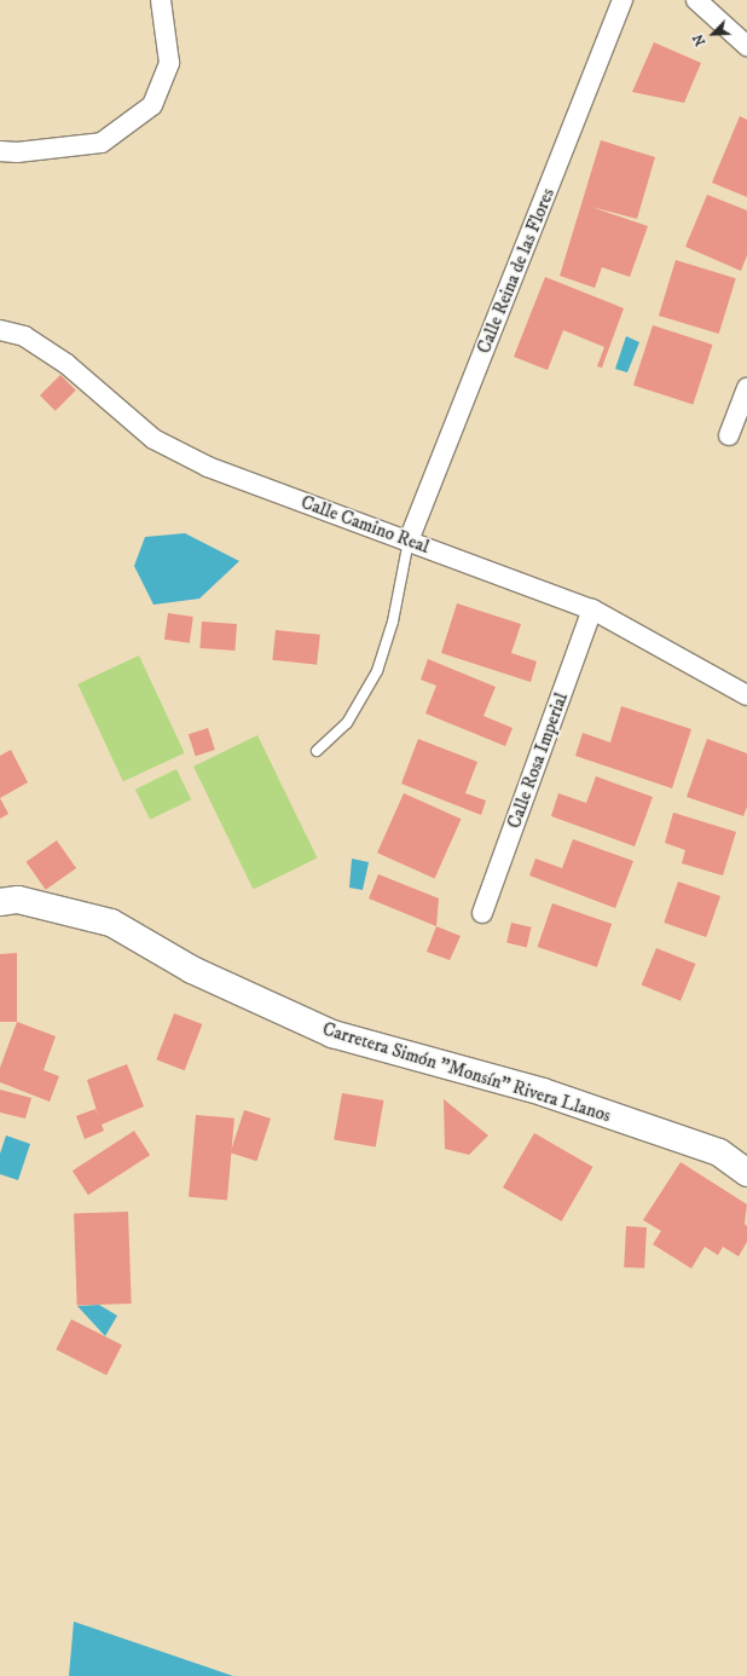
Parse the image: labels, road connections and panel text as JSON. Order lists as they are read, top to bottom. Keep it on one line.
{"streets":{"street":["Calle Reina de las Flores","Calle Camino Real","Calle Rosa Imperial","Carretera Simón \"Monsín\" Rivera Llanos"]},"crossings":[["Calle Reina de las Flores","Calle Camino Real"],["Calle Camino Real","Calle Rosa Imperial"]],"north":"bottom left"}
